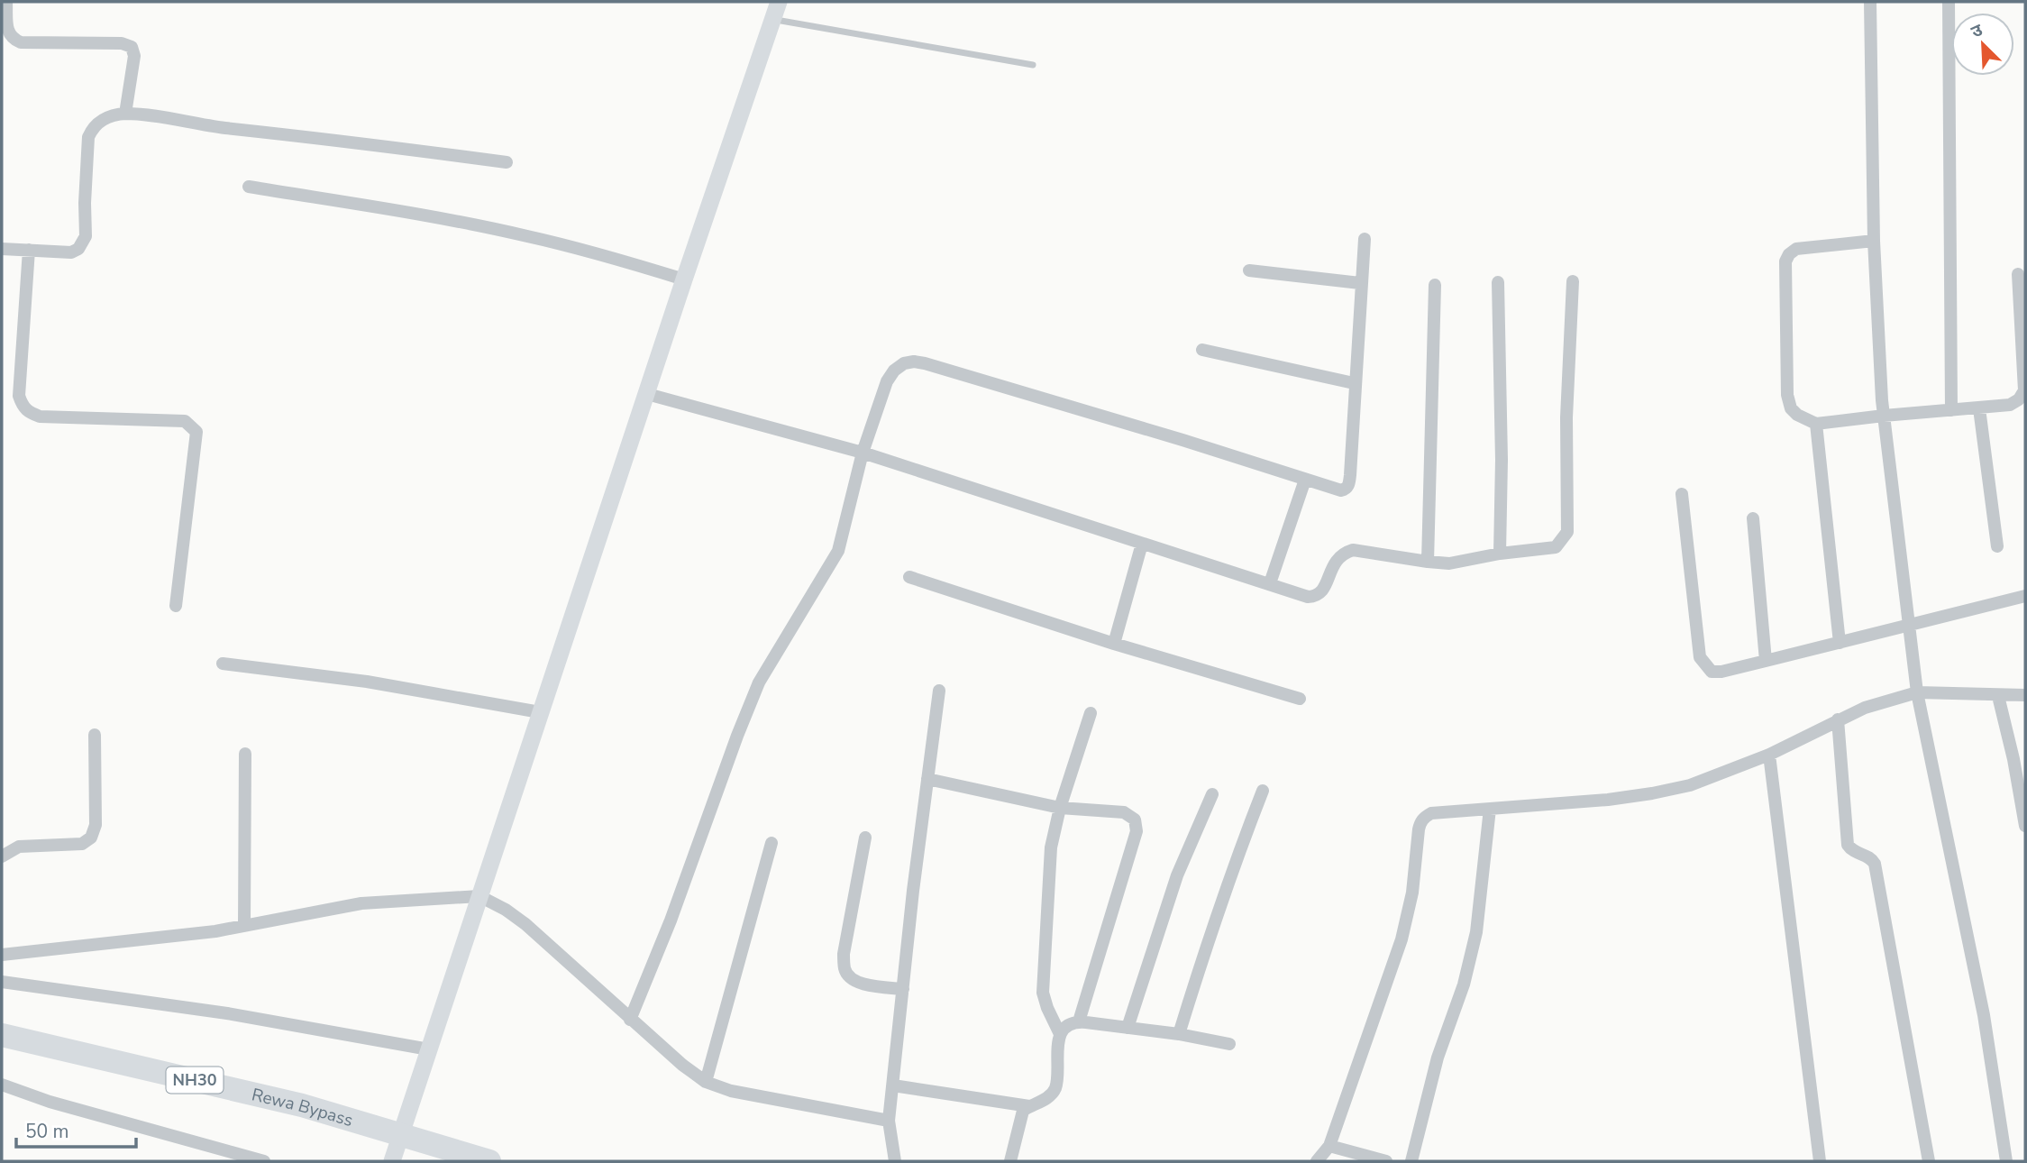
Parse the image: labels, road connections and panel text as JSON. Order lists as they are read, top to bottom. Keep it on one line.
{"streets":{"highway":["NH30","Rewa Bypass"]},"scale_bar":"50 m","north":"top left"}
